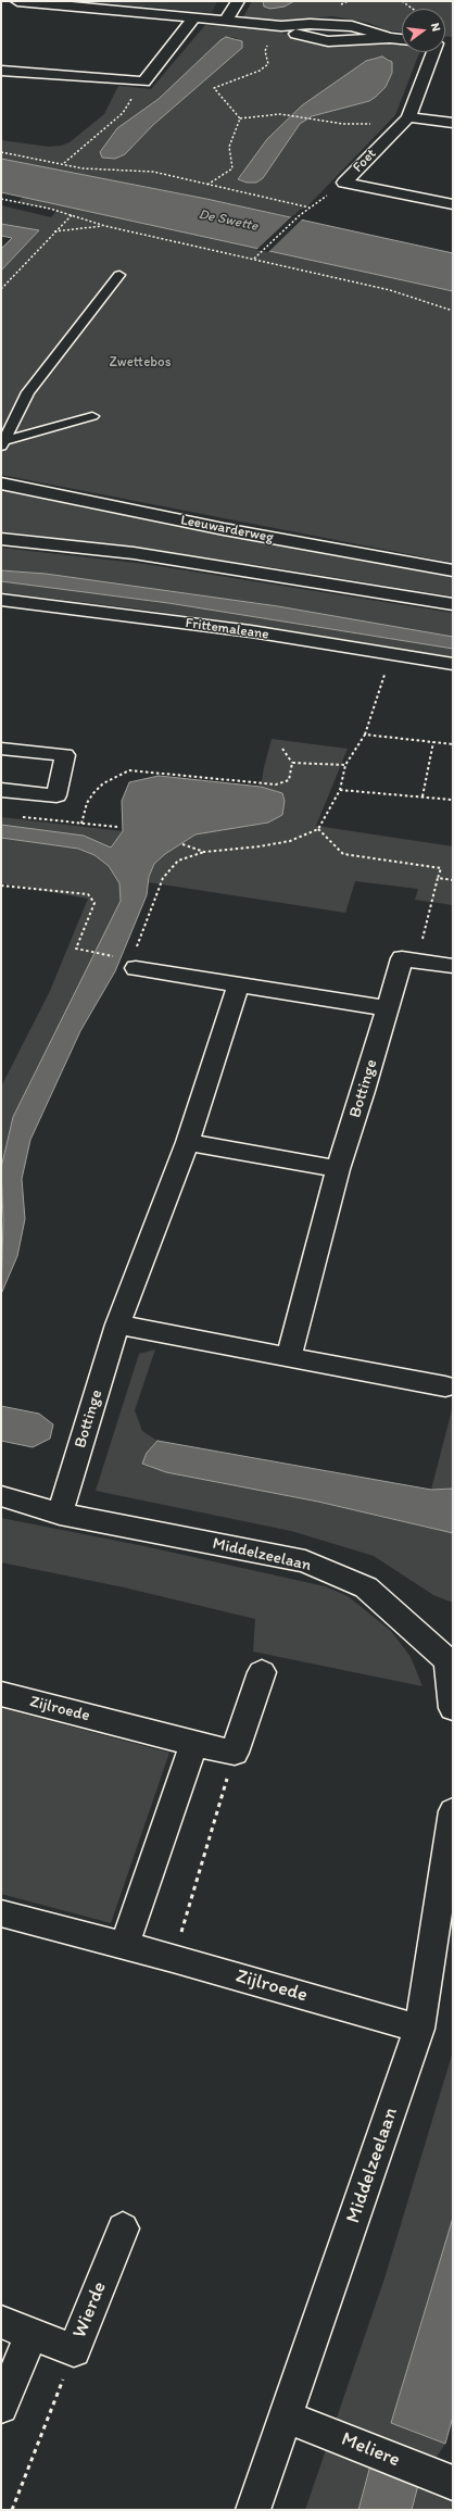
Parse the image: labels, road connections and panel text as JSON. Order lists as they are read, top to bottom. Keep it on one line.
{"streets":{"street":["Foet","Leeuwarderweg","Frittemaleane","Bottinge","Middelzeelaan","Zijlroede","Wierde","Meliere"]},"crossings":[["Bottinge","Middelzeelaan"],["Middelzeelaan","Zijlroede"],["Middelzeelaan","Meliere"]],"water":["De Swette"],"parks":["Zwettebos"],"north":"right"}
